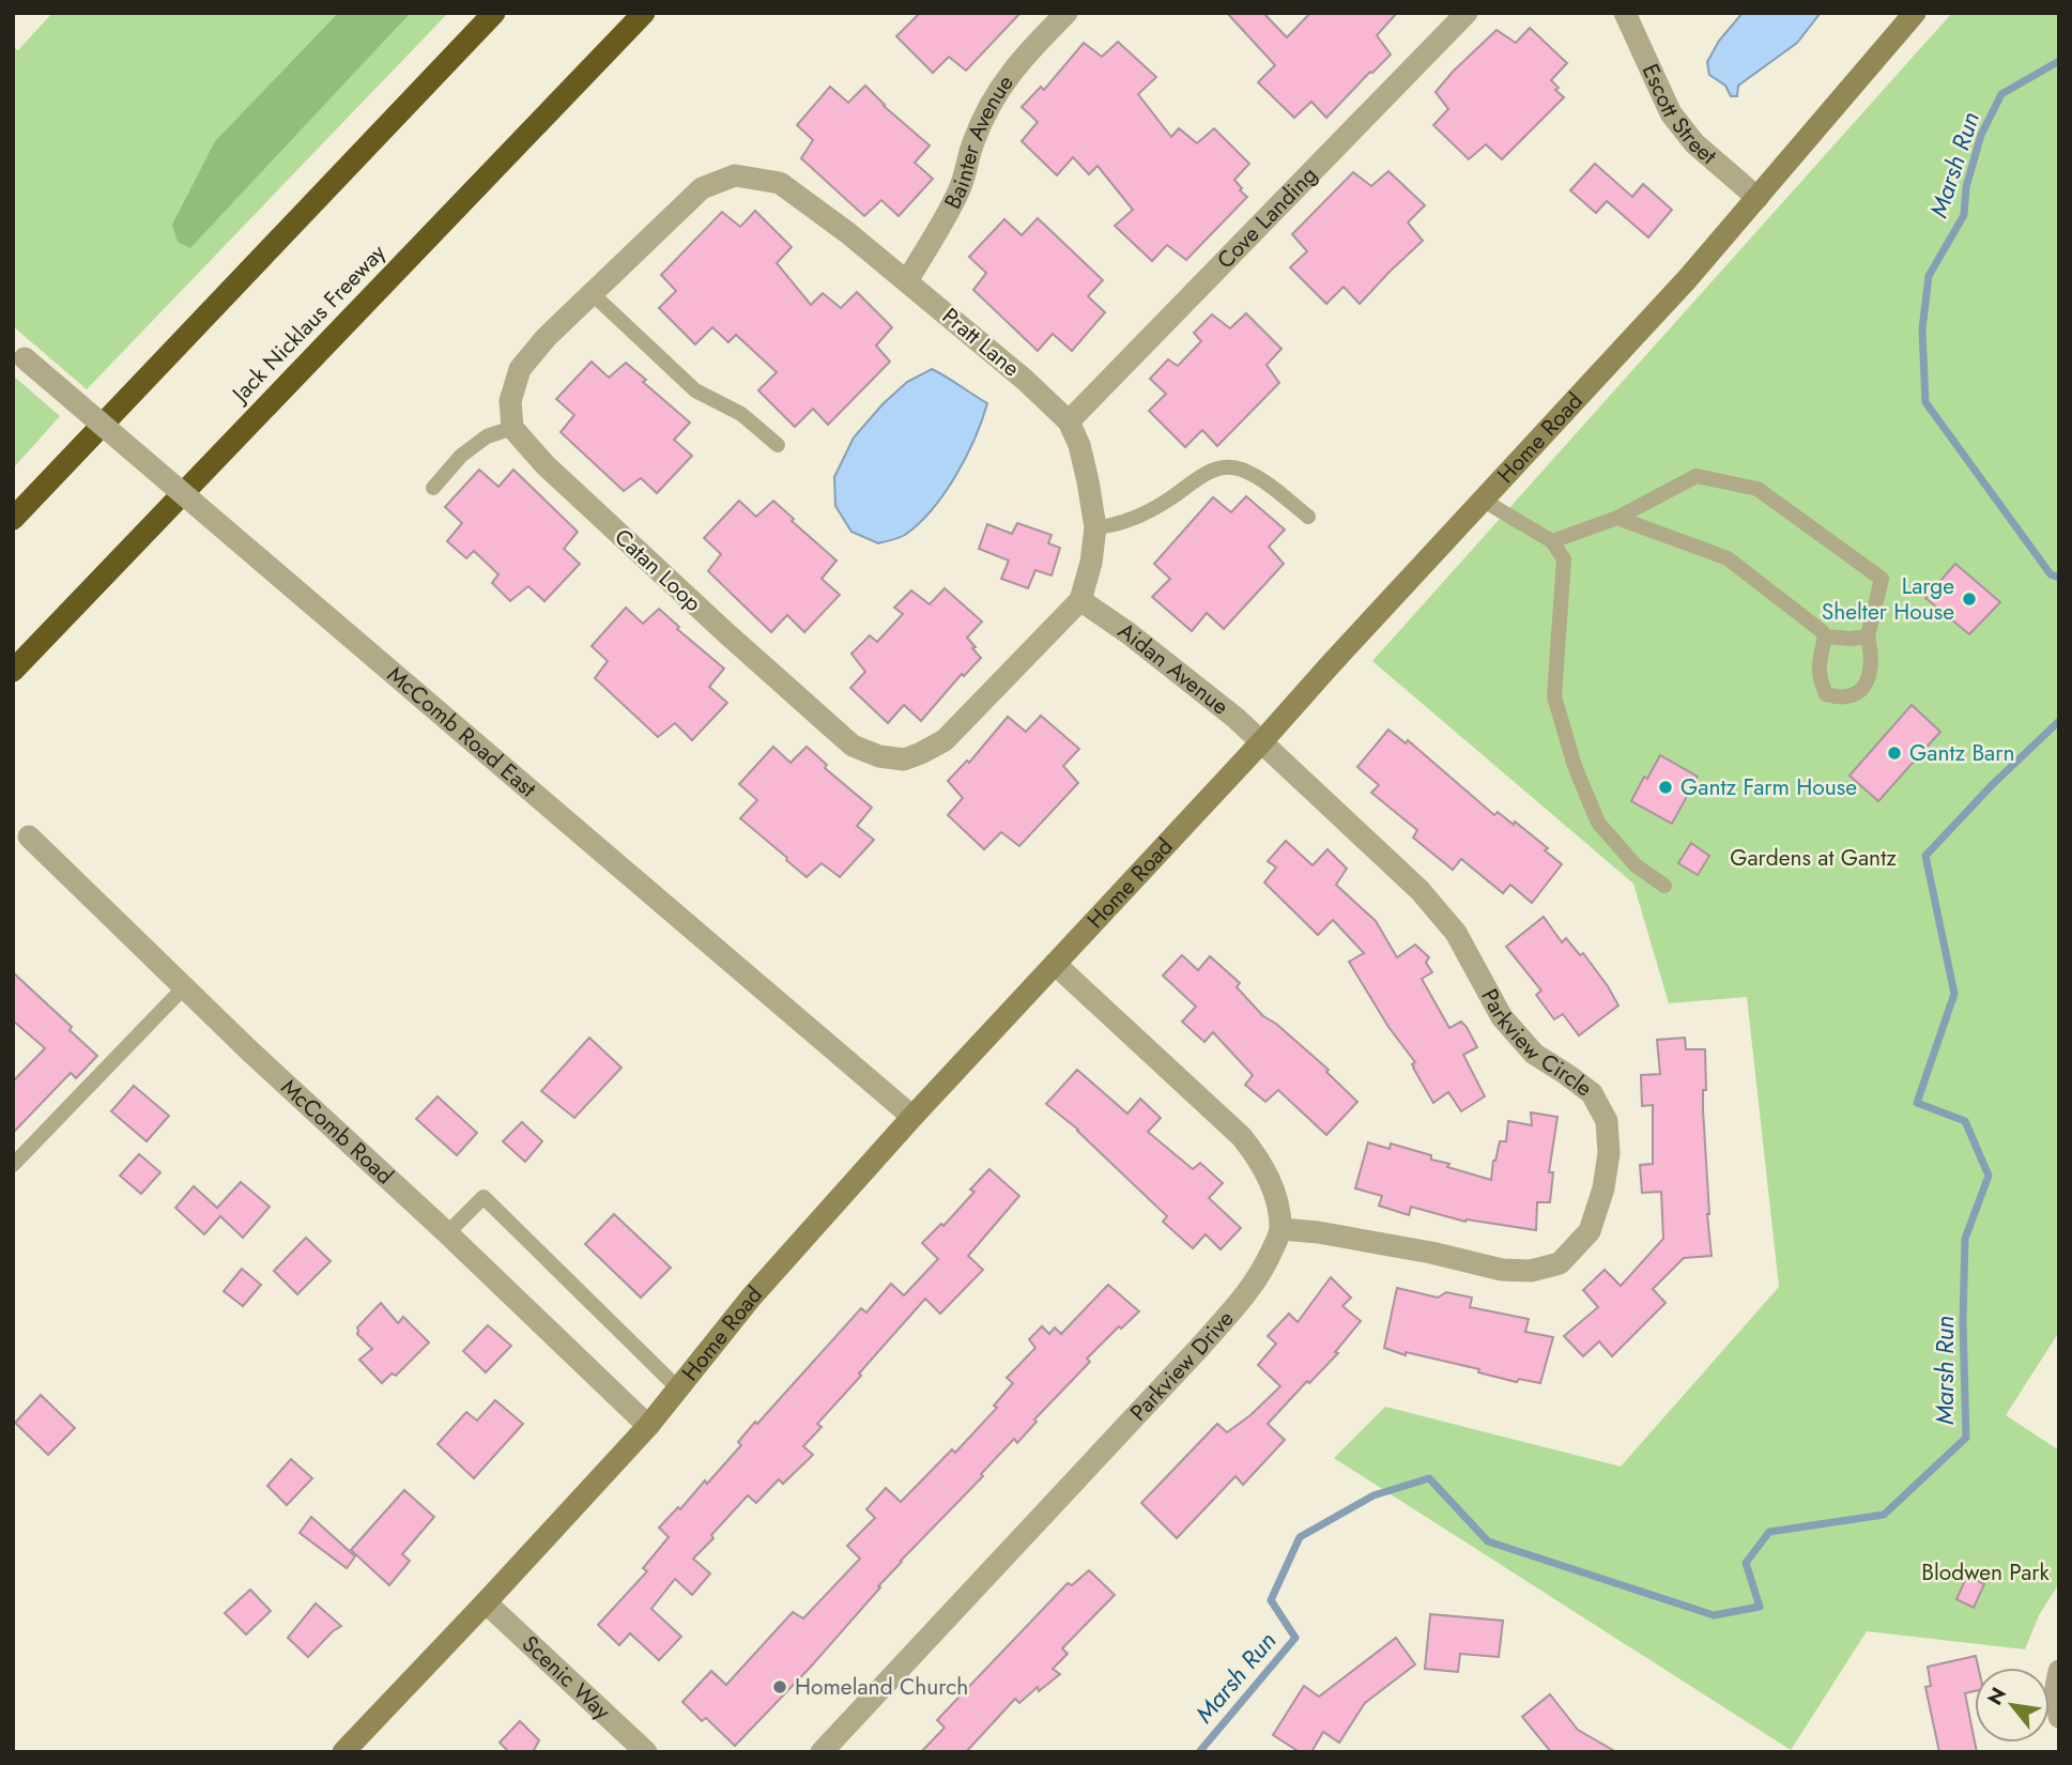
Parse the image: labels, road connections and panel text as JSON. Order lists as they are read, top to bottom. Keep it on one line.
{"streets":{"highway":["Jack Nicklaus Freeway"],"street":["Escott Street","Bainter Avenue","Cove Landing","Pratt Lane","Home Road","Catan Loop","Aidan Avenue","McComb Road East","Parkview Circle","McComb Road","Parkview Drive","Scenic Way"]},"crossings":[["Escott Street","Home Road"],["Bainter Avenue","Pratt Lane"],["Cove Landing","Pratt Lane"],["Pratt Lane","Catan Loop"],["Pratt Lane","Aidan Avenue"],["Home Road","Aidan Avenue"],["Home Road","McComb Road East"],["Home Road","Parkview Circle"],["Home Road","McComb Road"],["Home Road","Scenic Way"],["Catan Loop","Aidan Avenue"],["Aidan Avenue","Parkview Circle"],["Parkview Circle","Parkview Drive"]],"water":["Marsh Run"],"parks":["Gardens at Gantz","Blodwen Park"],"places":["Large Shelter House","Gantz Barn","Gantz Farm House","Homeland Church"],"north":"top left"}
